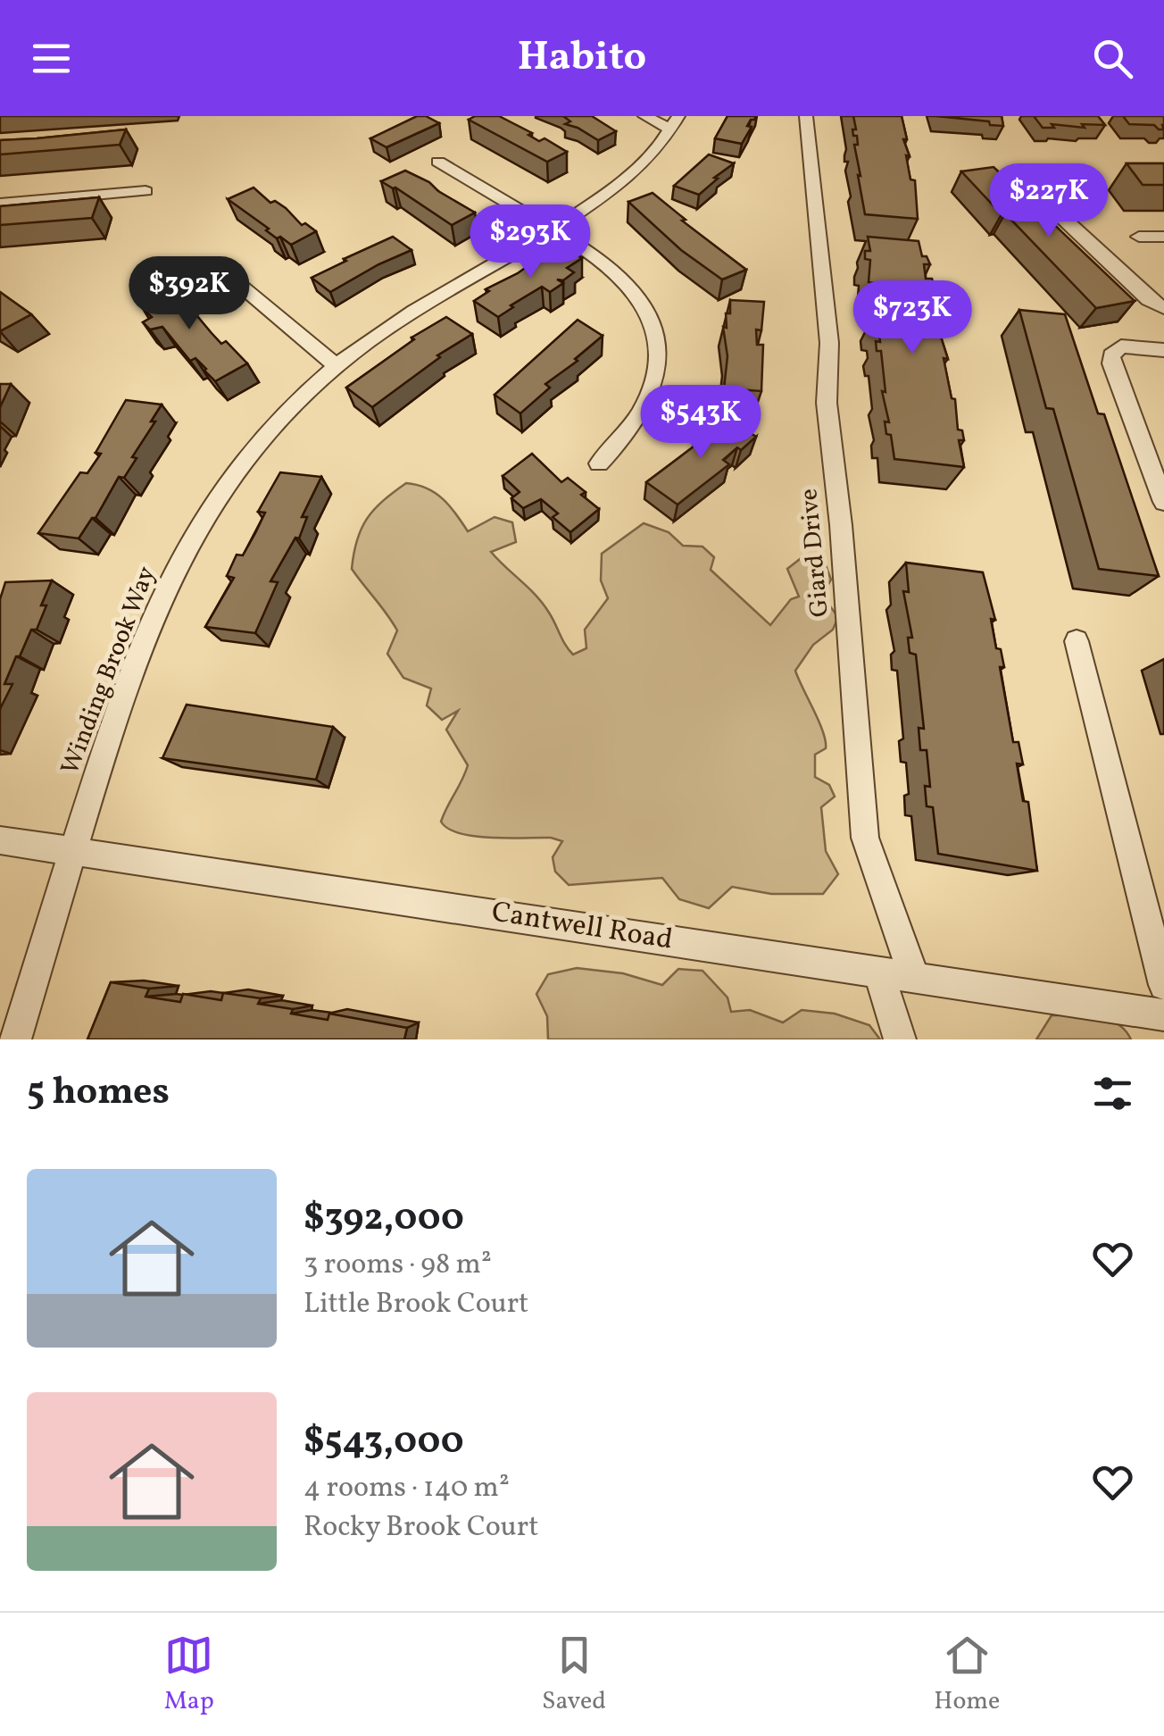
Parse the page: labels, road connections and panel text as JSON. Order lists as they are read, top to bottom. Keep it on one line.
{"streets":{"street":["Giard Drive","Winding Brook Way","Cantwell Road"]},"crossings":[["Giard Drive","Cantwell Road"],["Winding Brook Way","Cantwell Road"]],"page":{"header":"Habito","price":["$227K","$293K","$392K","$723K","$543K"],"heading":"5 homes","list":[{"name":"$392,000","note":"3 rooms · 98 m² · Little Brook Court"},{"name":"$543,000","note":"4 rooms · 140 m² · Rocky Brook Court"}],"tabs":["Map","Saved","Home"]}}
